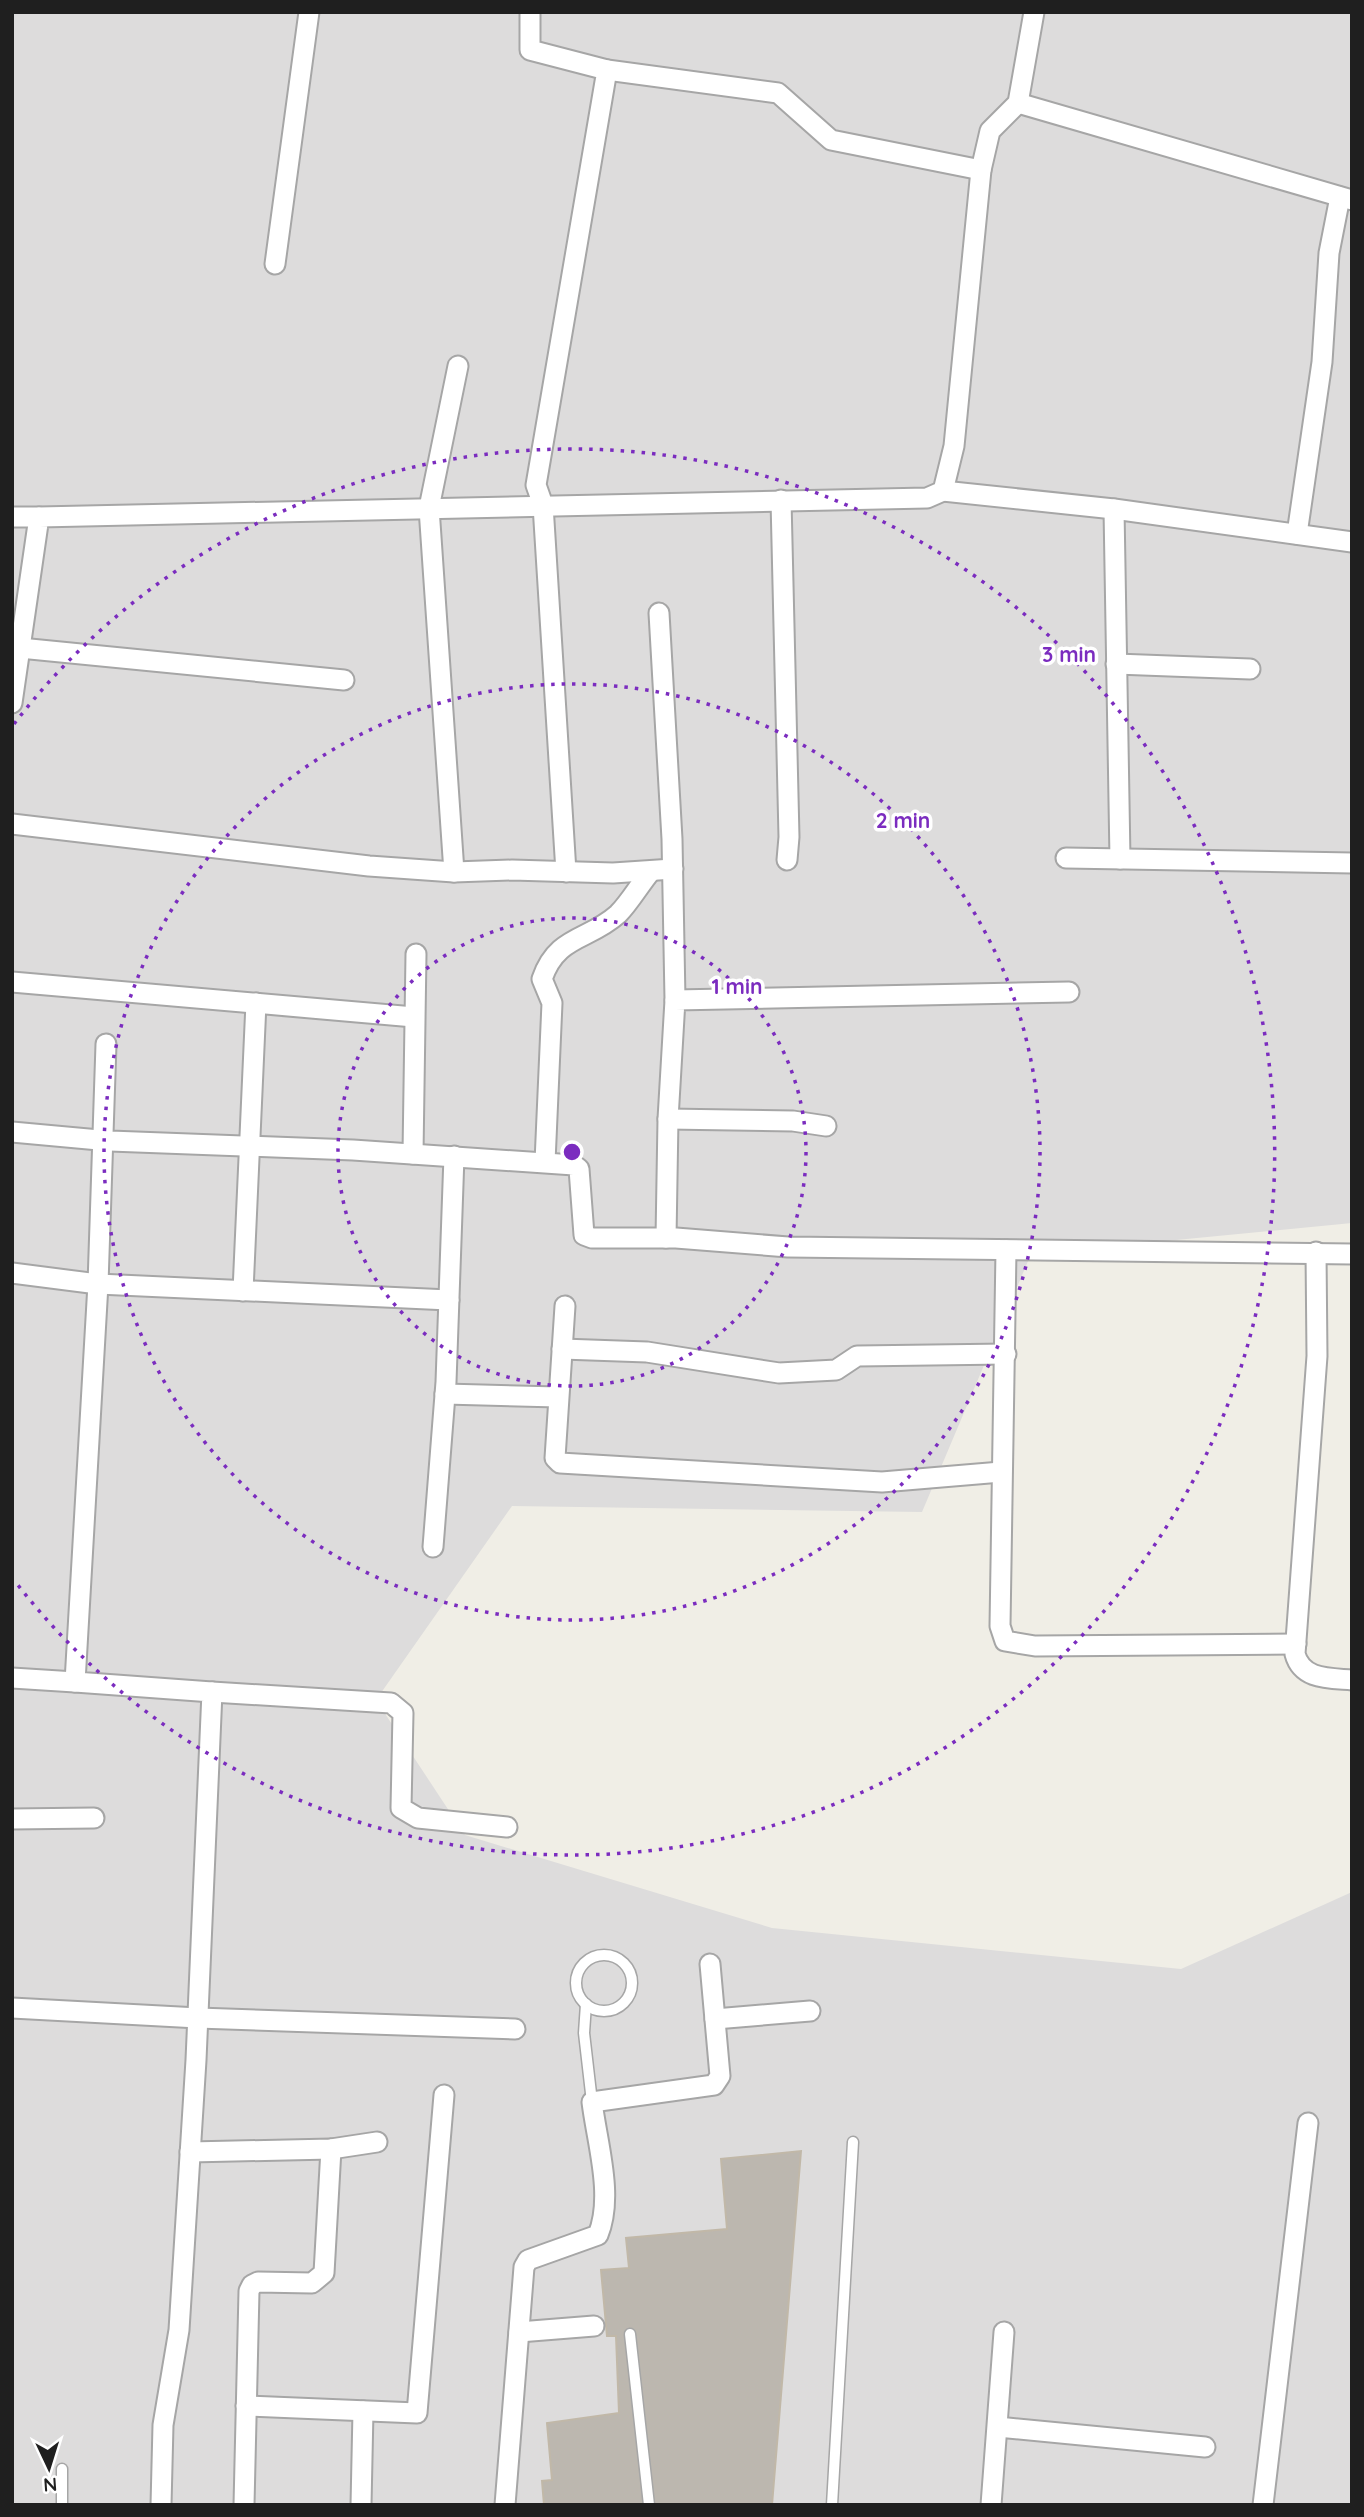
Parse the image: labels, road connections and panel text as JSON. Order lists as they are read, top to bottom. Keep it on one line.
{"north":"bottom","rings":["3 min","2 min","1 min"]}
